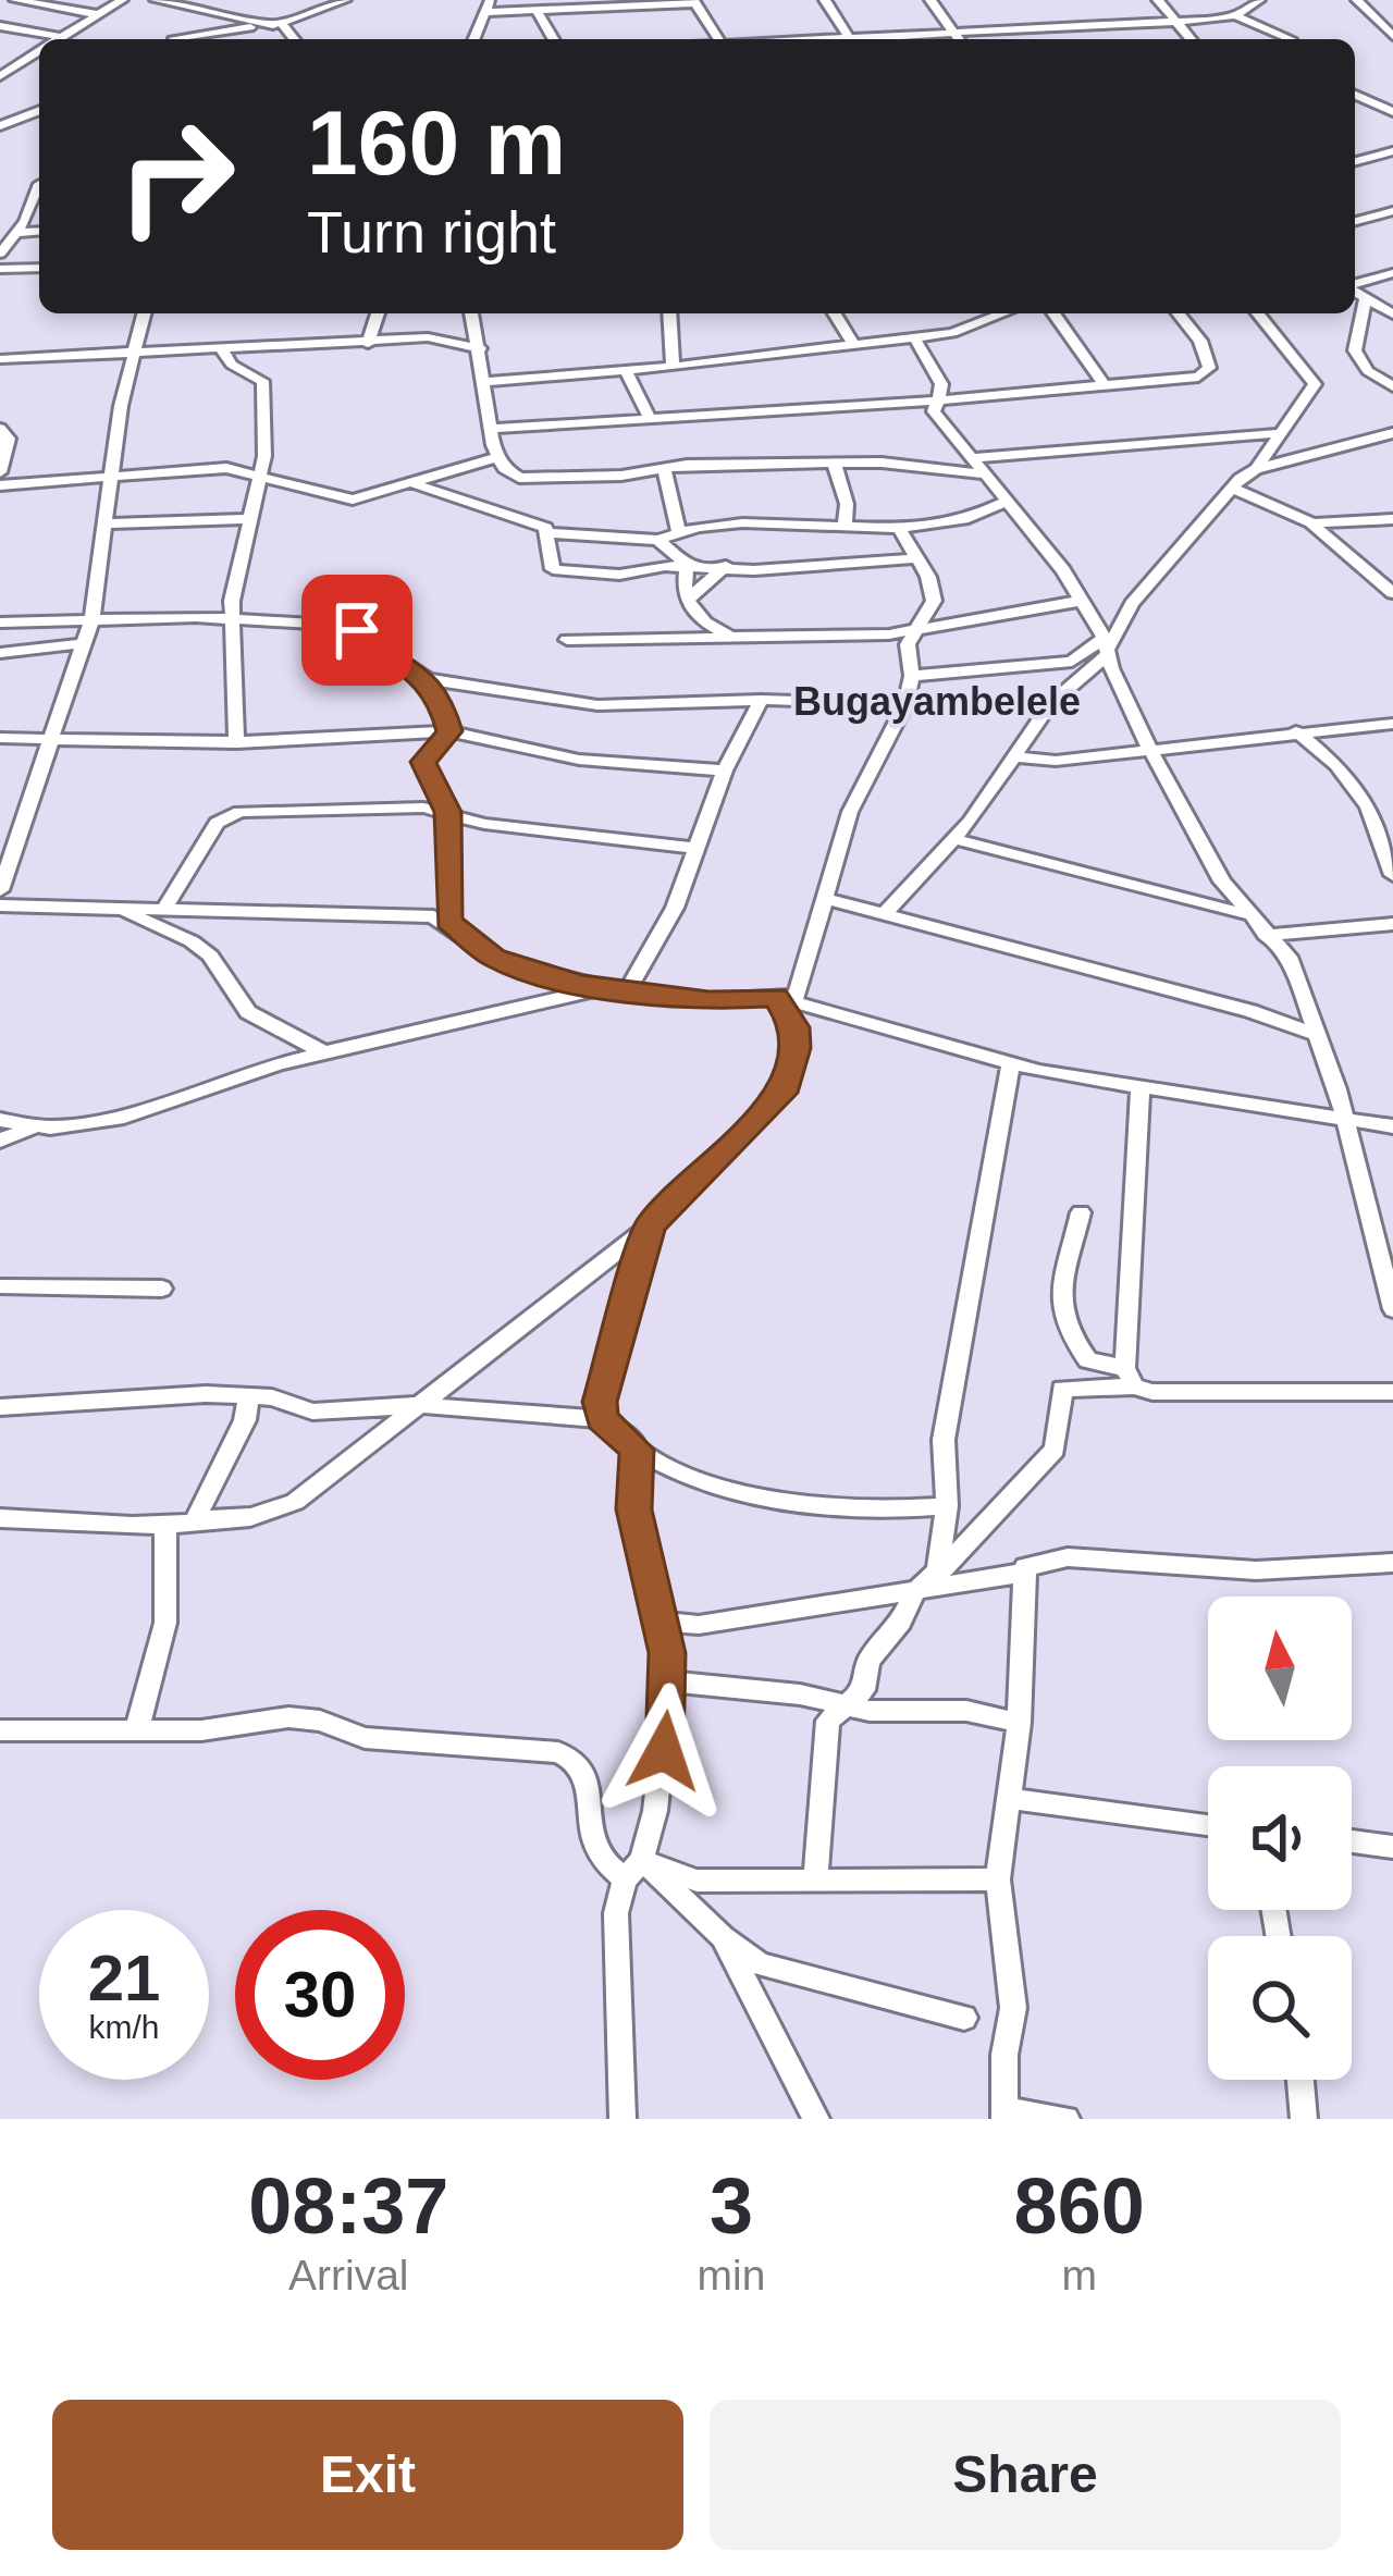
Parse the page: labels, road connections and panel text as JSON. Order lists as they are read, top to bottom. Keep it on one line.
{"districts":["Bugayambelele"],"north":"top","page":{"turn":["160 m","Turn right"],"speed":"21 km/h","limit":"30","eta":["08:37","Arrival","3","min","860","m"],"buttons":["Exit","Share"]}}
